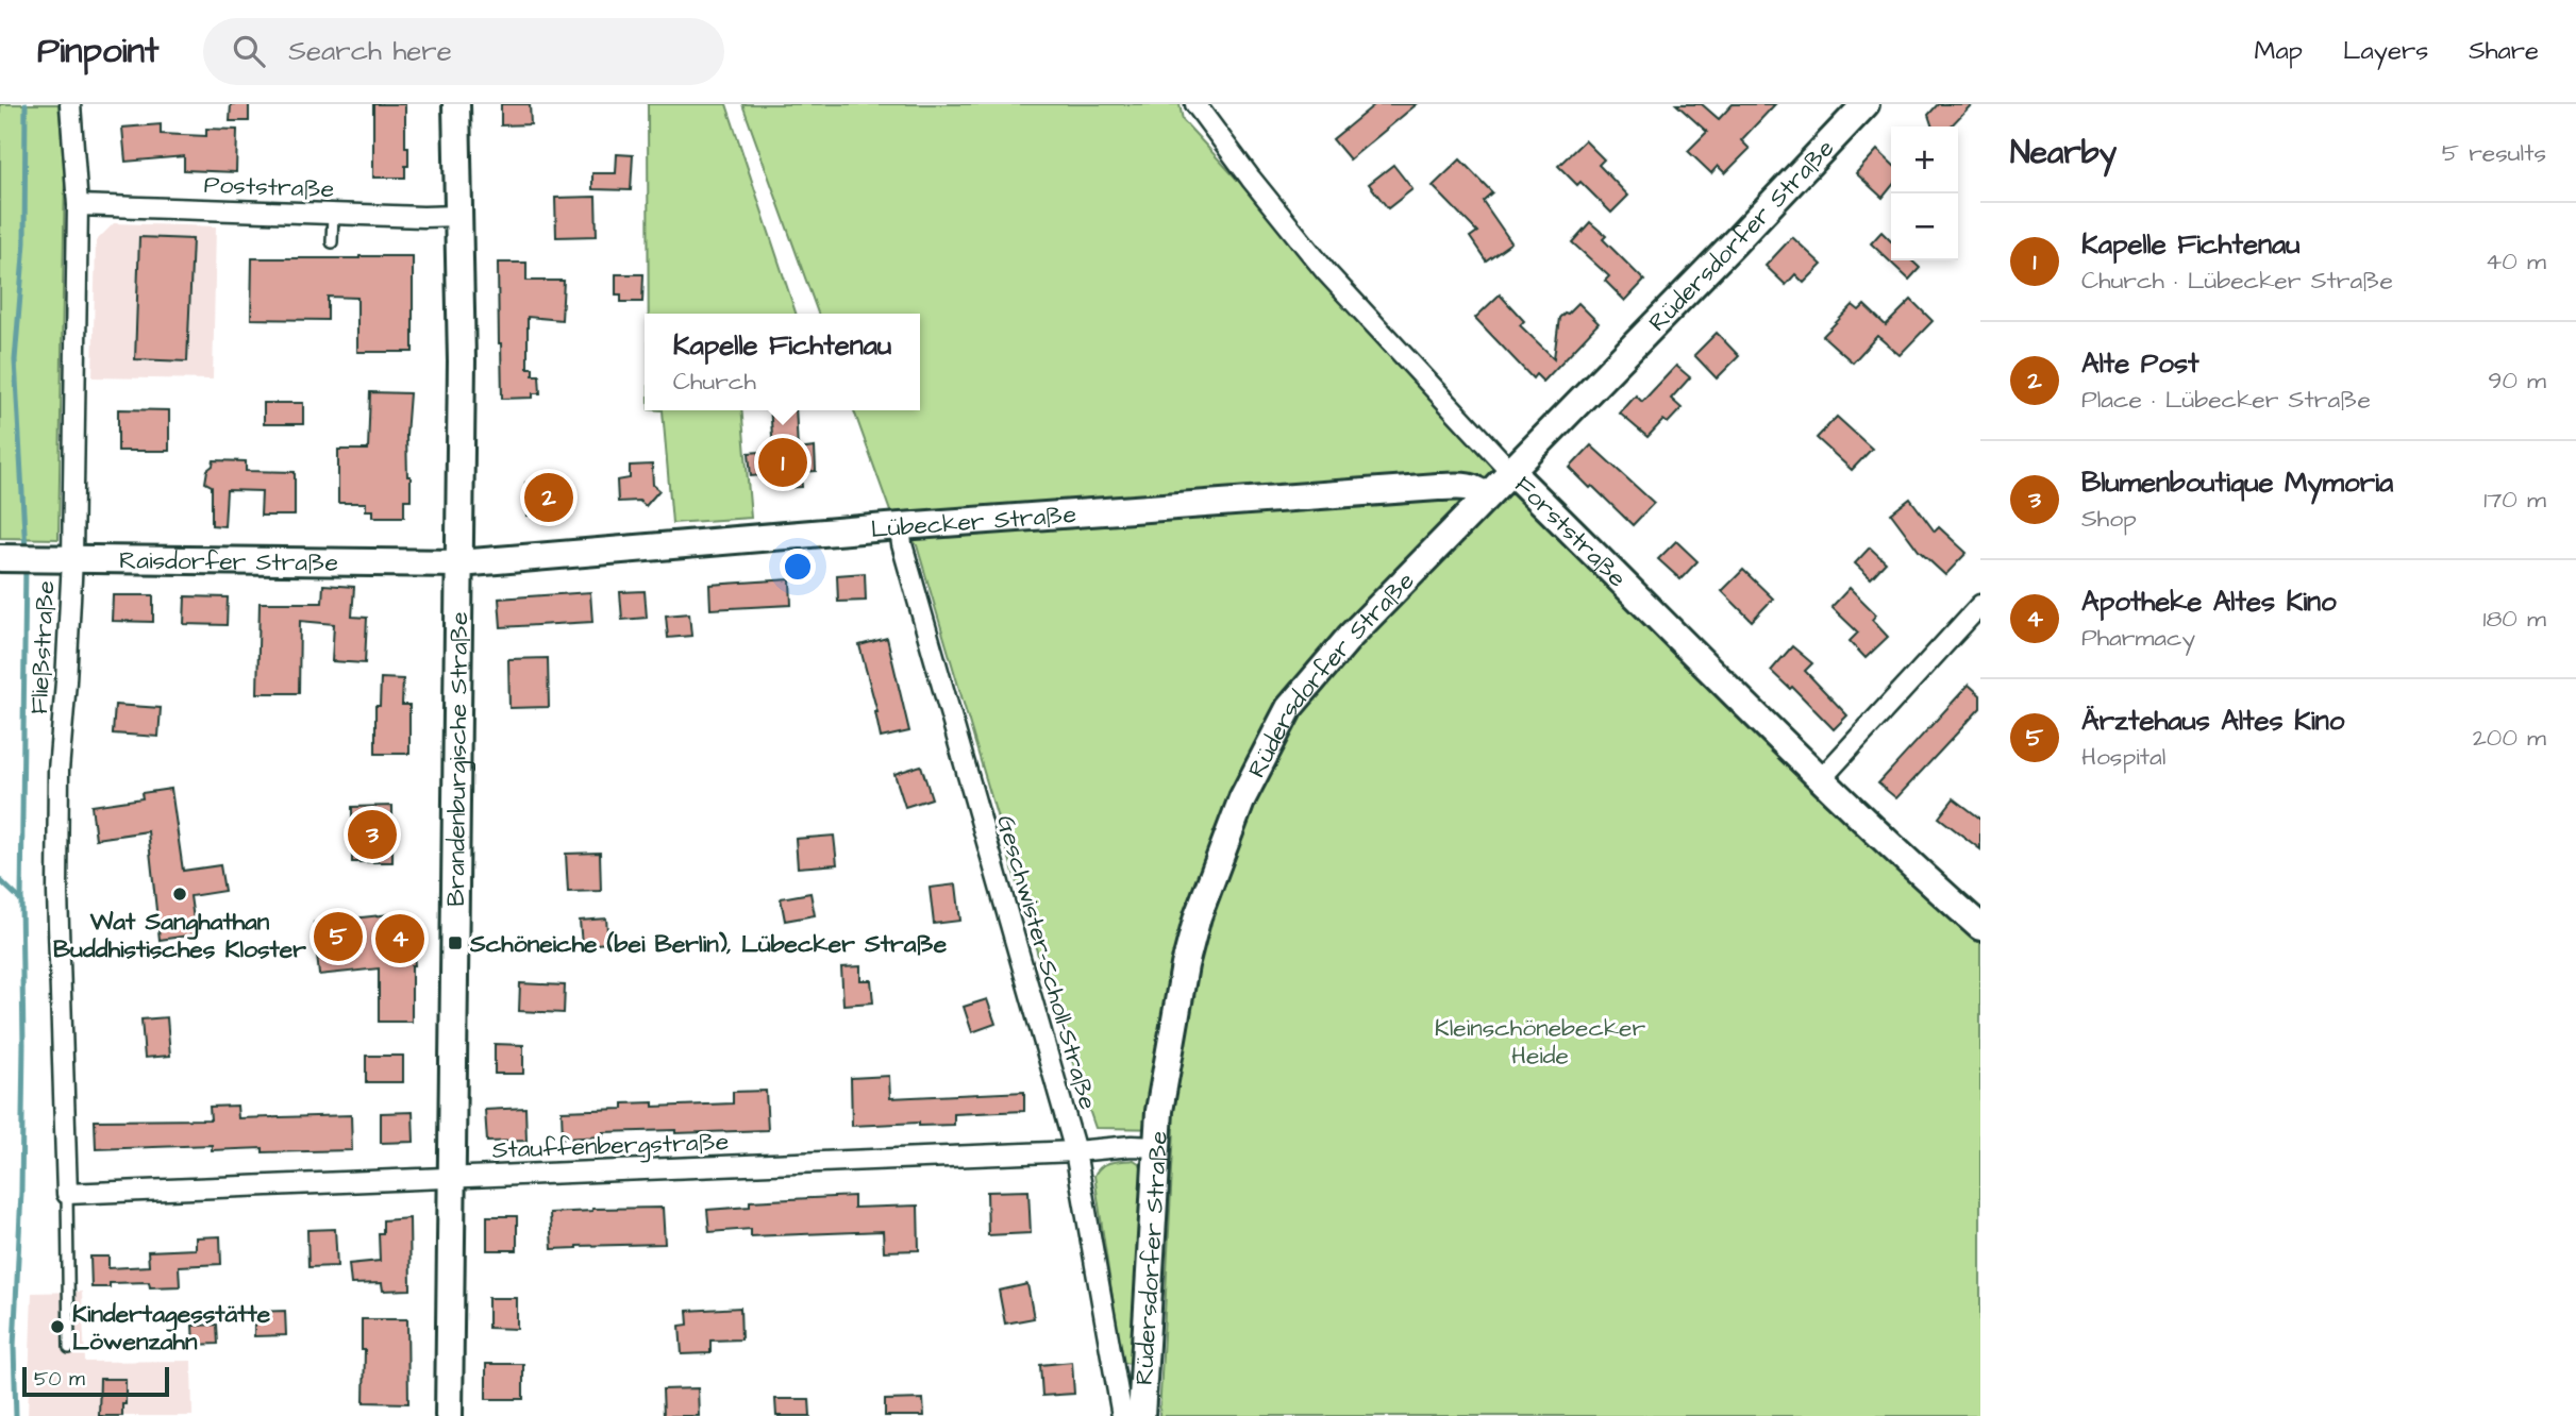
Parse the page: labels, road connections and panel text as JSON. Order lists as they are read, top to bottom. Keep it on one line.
{"streets":{"street":["Poststraße","Rüdersdorfer Straße","Lübecker Straße","Forststraße","Raisdorfer Straße","Fließstraße","Brandenburgische Straße","Geschwister-Scholl-Straße","Stauffenbergstraße"]},"crossings":[["Poststraße","Fließstraße"],["Poststraße","Brandenburgische Straße"],["Rüdersdorfer Straße","Lübecker Straße"],["Rüdersdorfer Straße","Forststraße"],["Rüdersdorfer Straße","Stauffenbergstraße"],["Lübecker Straße","Raisdorfer Straße"],["Lübecker Straße","Brandenburgische Straße"],["Lübecker Straße","Geschwister-Scholl-Straße"],["Raisdorfer Straße","Fließstraße"],["Raisdorfer Straße","Brandenburgische Straße"],["Fließstraße","Stauffenbergstraße"],["Brandenburgische Straße","Stauffenbergstraße"],["Geschwister-Scholl-Straße","Stauffenbergstraße"]],"parks":["Kleinschönebecker Heide"],"places":{"other":["Wat Sanghathan Buddhistisches Kloster","Kindertagesstätte Löwenzahn"],"transit":["Schöneiche (bei Berlin), Lübecker Straße"]},"scale_bar":"50 m","page":{"header":"Pinpoint","search":"Search here","nav":["Map","Layers","Share"],"heading":["Nearby","5 results"],"map_buttons":["+","−"],"list":[{"mark":"1","name":"Kapelle Fichtenau","note":"Church · Lübecker Straße","value":"40 m"},{"mark":"2","name":"Alte Post","note":"Place · Lübecker Straße","value":"90 m"},{"mark":"3","name":"Blumenboutique Mymoria","note":"Shop","value":"170 m"},{"mark":"4","name":"Apotheke Altes Kino","note":"Pharmacy","value":"180 m"},{"mark":"5","name":"Ärztehaus Altes Kino","note":"Hospital","value":"200 m"}],"popup":["Kapelle Fichtenau","Church"],"pins":["1","2","3","5","4"],"scale":"50 m"}}
